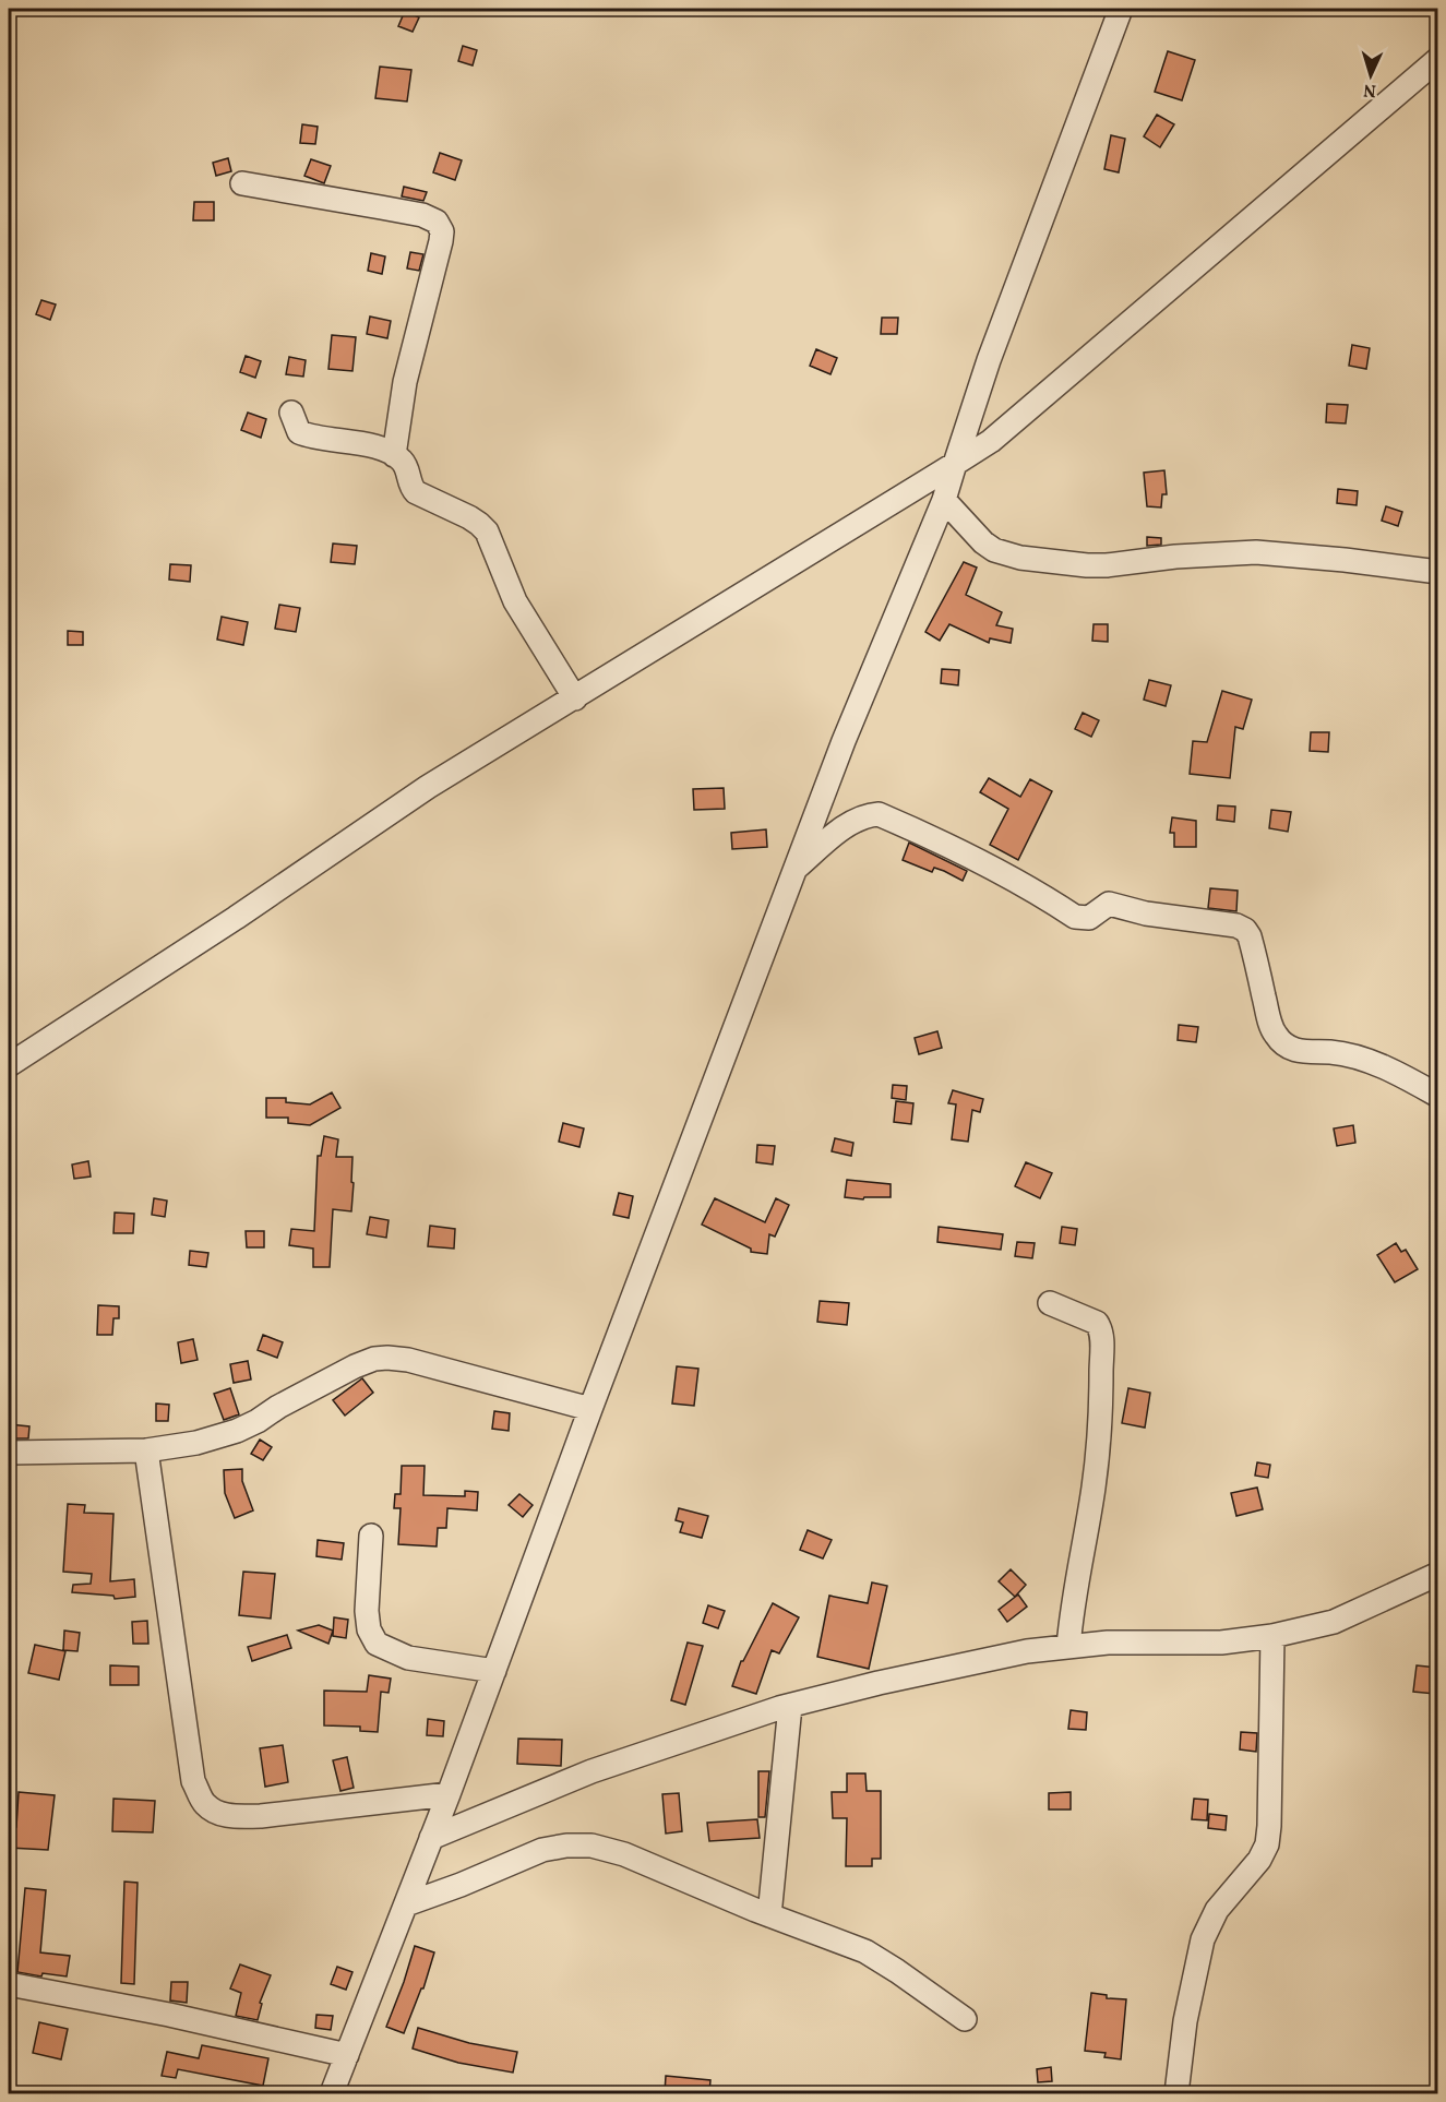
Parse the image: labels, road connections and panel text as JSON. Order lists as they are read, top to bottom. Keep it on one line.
{"north":"bottom"}
